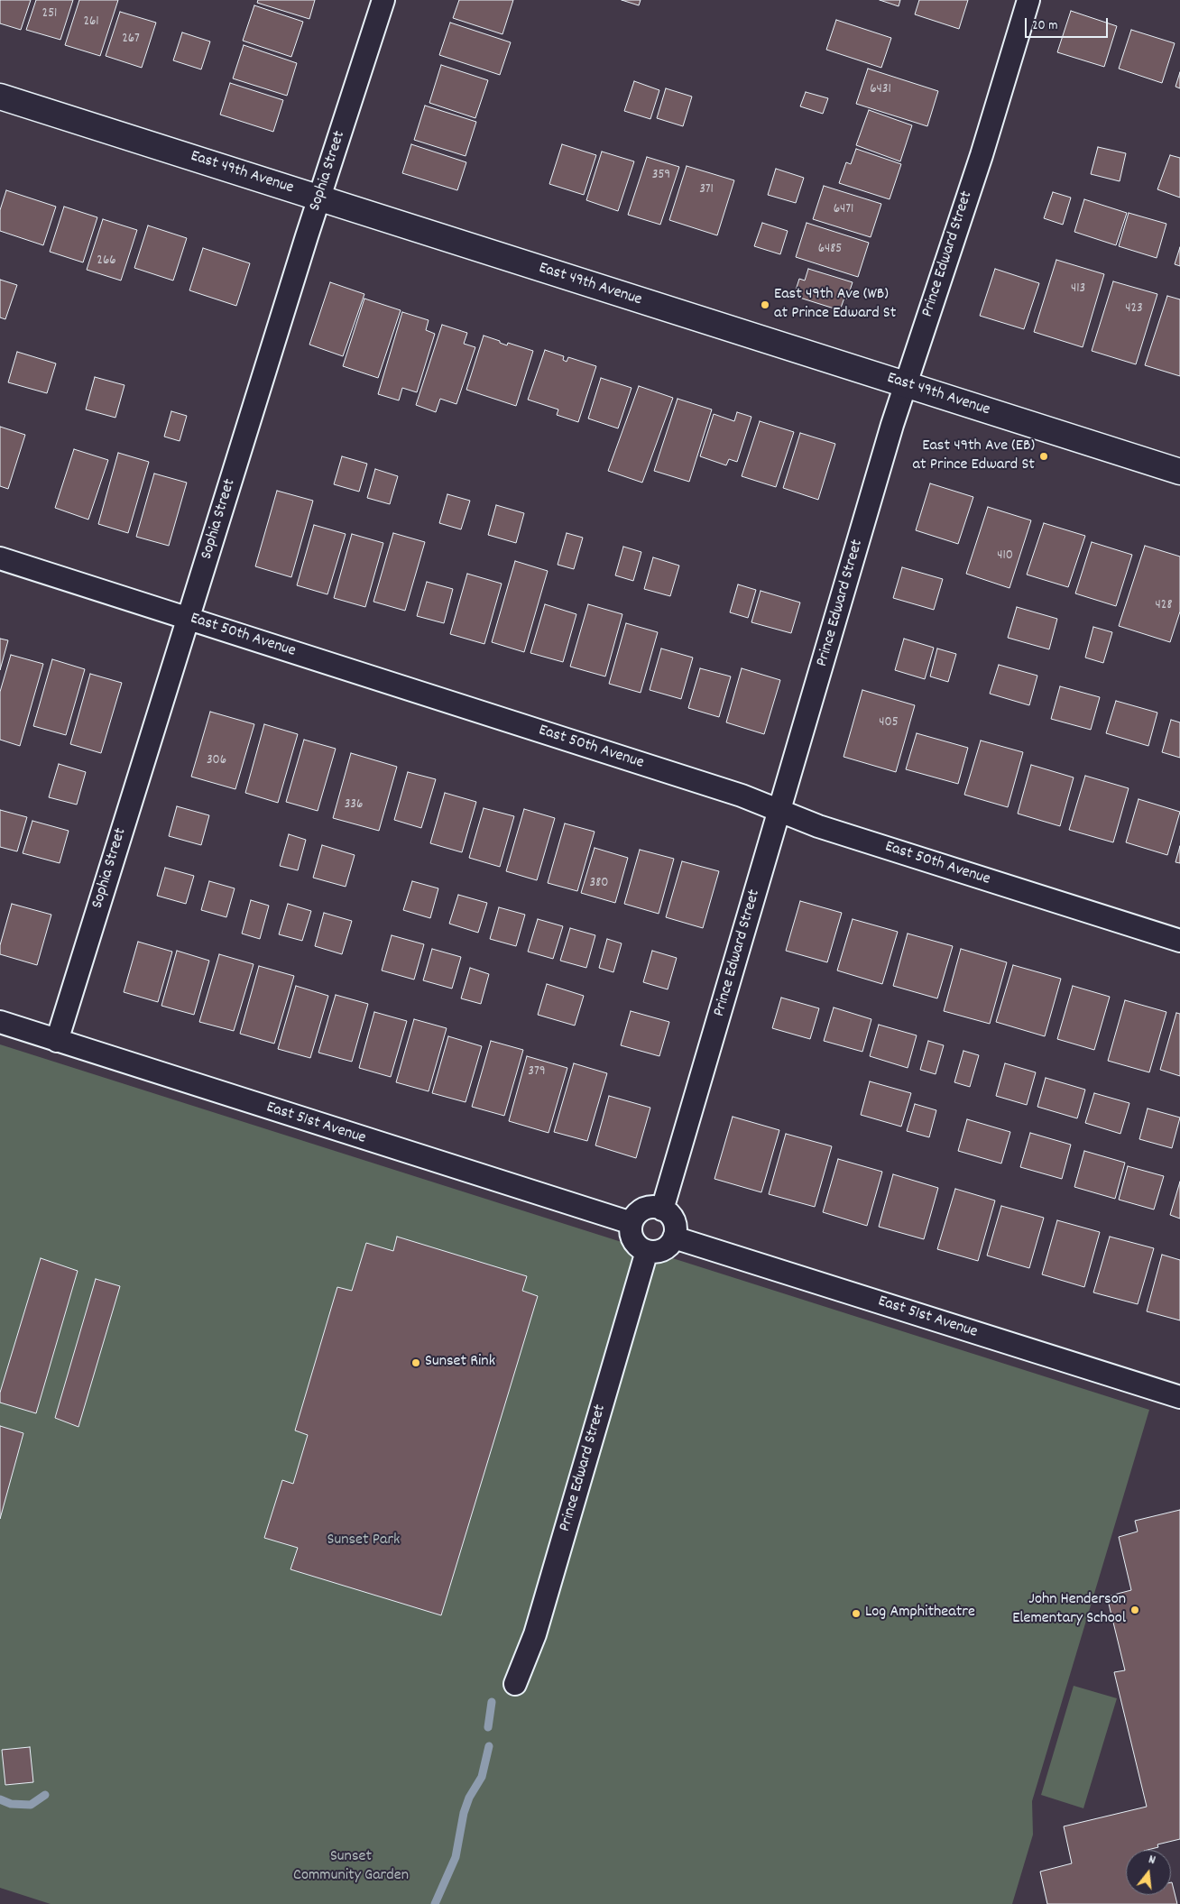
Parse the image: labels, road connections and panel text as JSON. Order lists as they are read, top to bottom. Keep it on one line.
{"streets":{"street":["Sophia Street","East 49th Avenue","Prince Edward Street","East 50th Avenue","East 51st Avenue"]},"crossings":[["Sophia Street","East 49th Avenue"],["Sophia Street","East 50th Avenue"],["Sophia Street","East 51st Avenue"],["East 49th Avenue","Prince Edward Street"],["Prince Edward Street","East 50th Avenue"],["Prince Edward Street","East 51st Avenue"]],"parks":["Sunset Park","Sunset Community Garden"],"places":["East 49th Ave (WB) at Prince Edward St","East 49th Ave (EB) at Prince Edward St","Sunset Rink","John Henderson Elementary School","Log Amphitheatre"],"house_numbers":["251","261","267","6431","359","371","6471","6485","266","413","423","410","428","405","306","336","380","379"],"scale_bar":"20 m","north":"top"}
